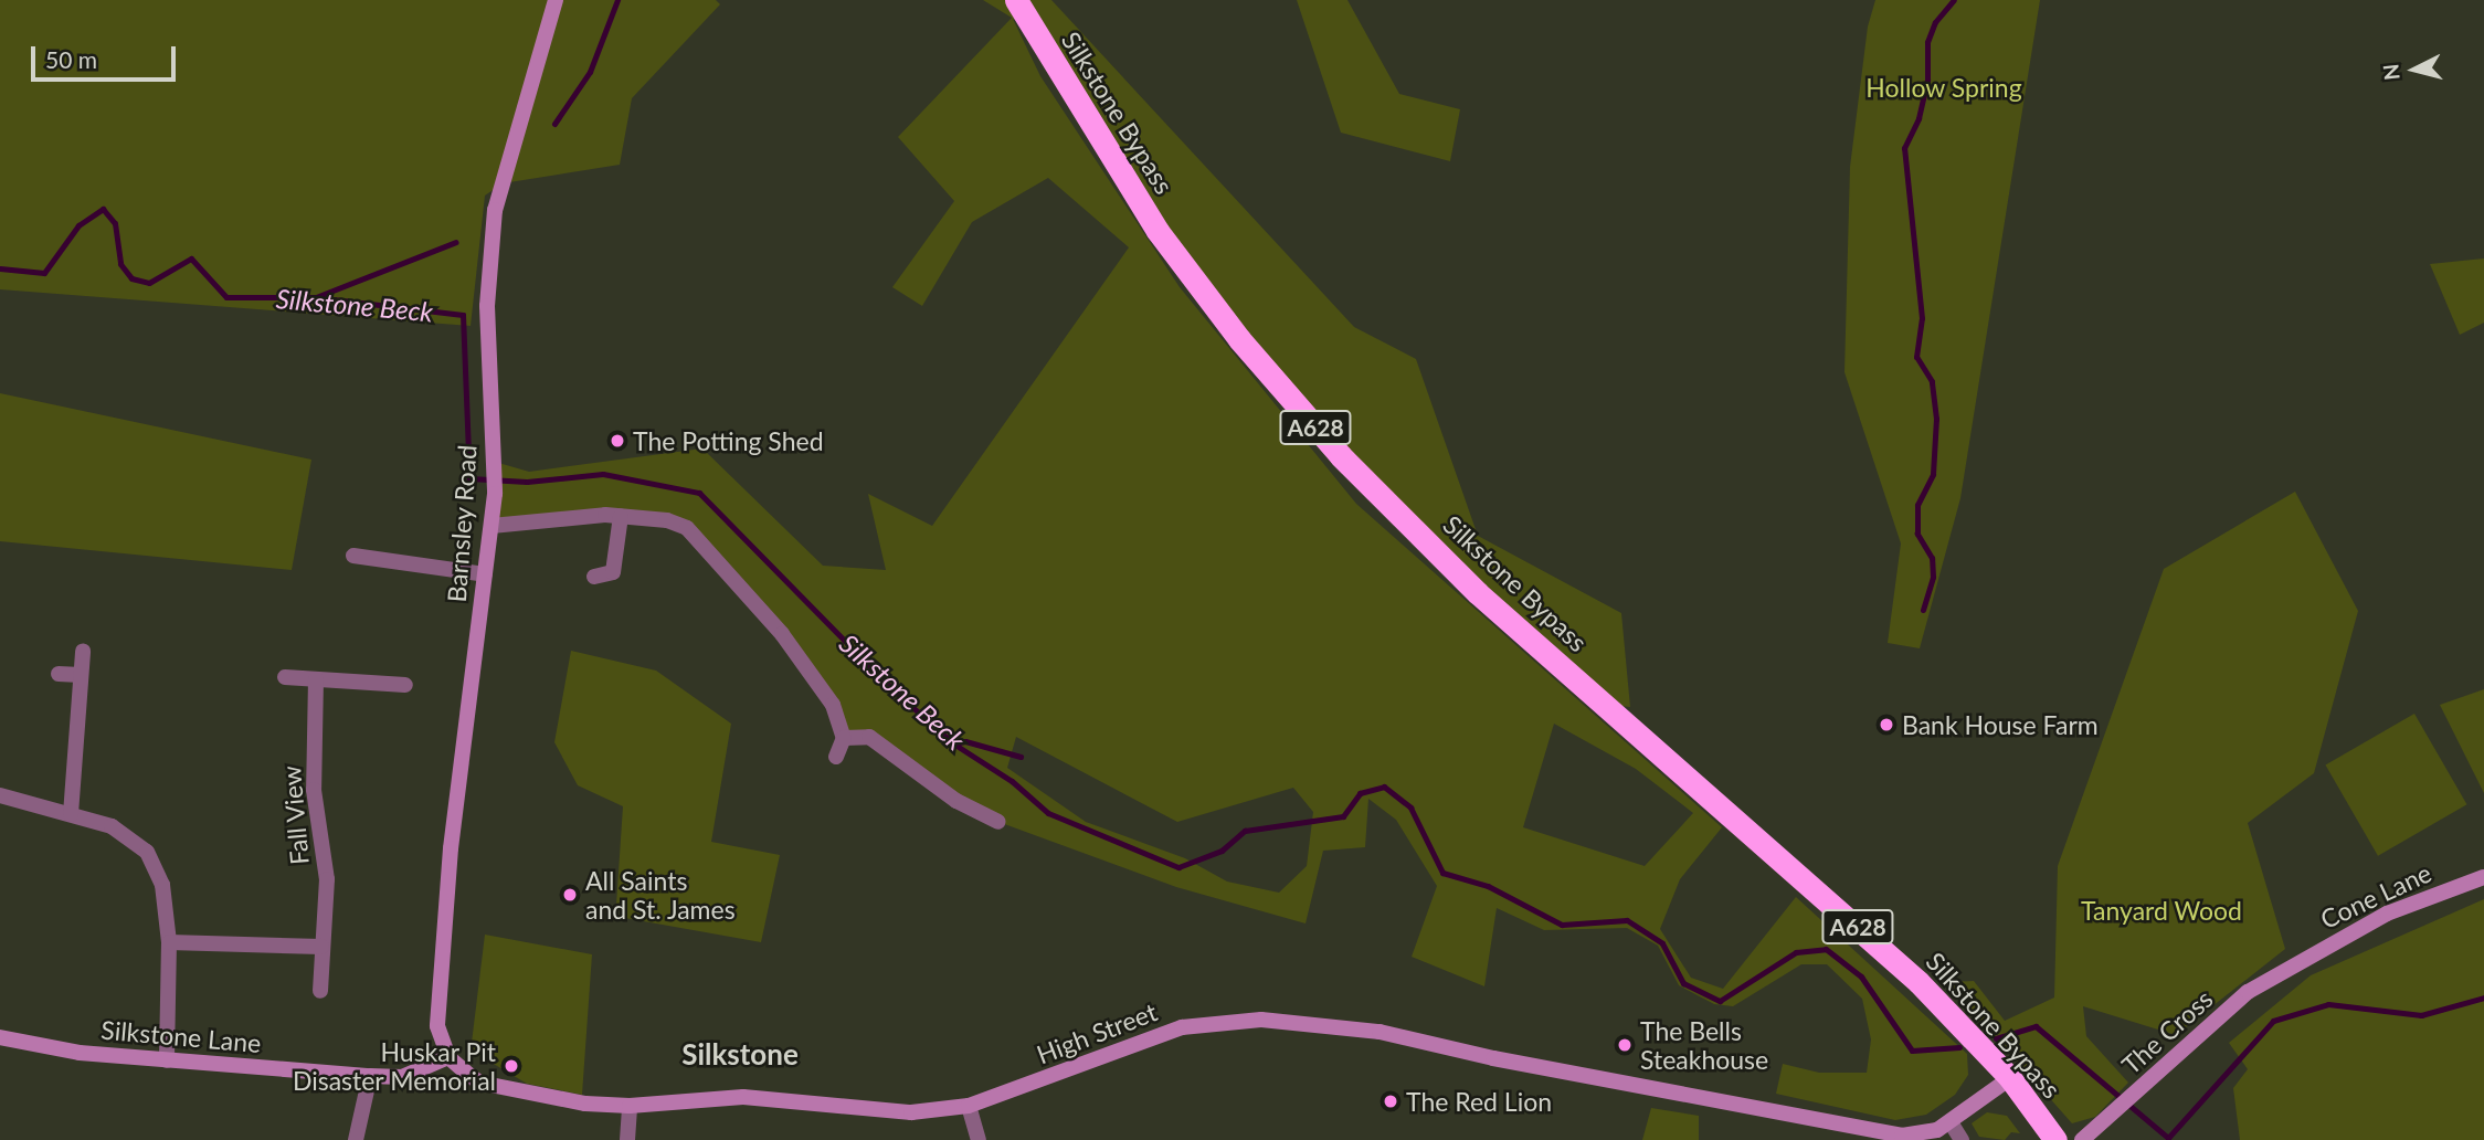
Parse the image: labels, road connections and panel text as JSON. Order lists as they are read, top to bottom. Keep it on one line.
{"streets":{"highway":["Silkstone Bypass","A628"],"street":["Barnsley Road","Fall View","Cone Lane","The Cross","High Street","Silkstone Lane"]},"crossings":[["Silkstone Bypass","High Street"],["Barnsley Road","High Street"],["Barnsley Road","Silkstone Lane"],["Cone Lane","The Cross"],["High Street","Silkstone Lane"]],"districts":["Silkstone"],"water":["Silkstone Beck"],"parks":["Hollow Spring","Tanyard Wood"],"places":["The Potting Shed","Bank House Farm","All Saints and St. James","The Bells Steakhouse","Huskar Pit Disaster Memorial","The Red Lion"],"scale_bar":"50 m","north":"left"}
